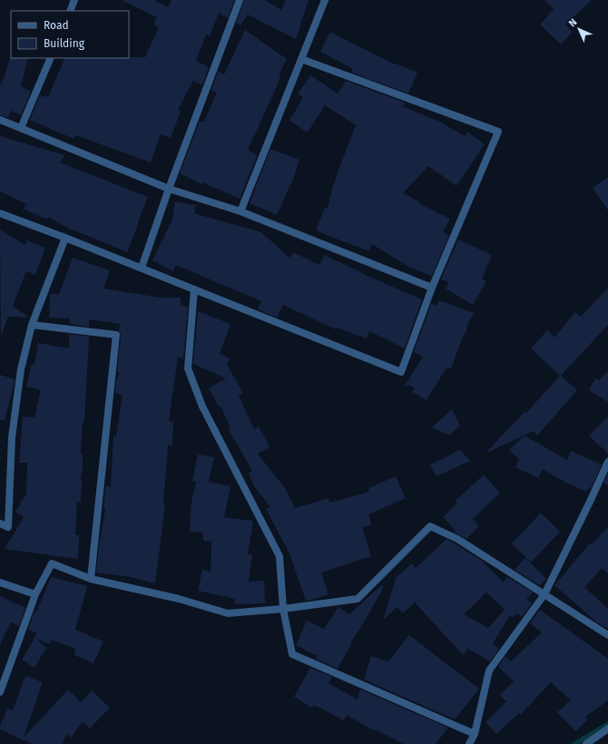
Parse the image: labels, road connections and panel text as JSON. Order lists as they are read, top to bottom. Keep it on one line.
{"legend":["Road","Building"],"north":"top left"}
